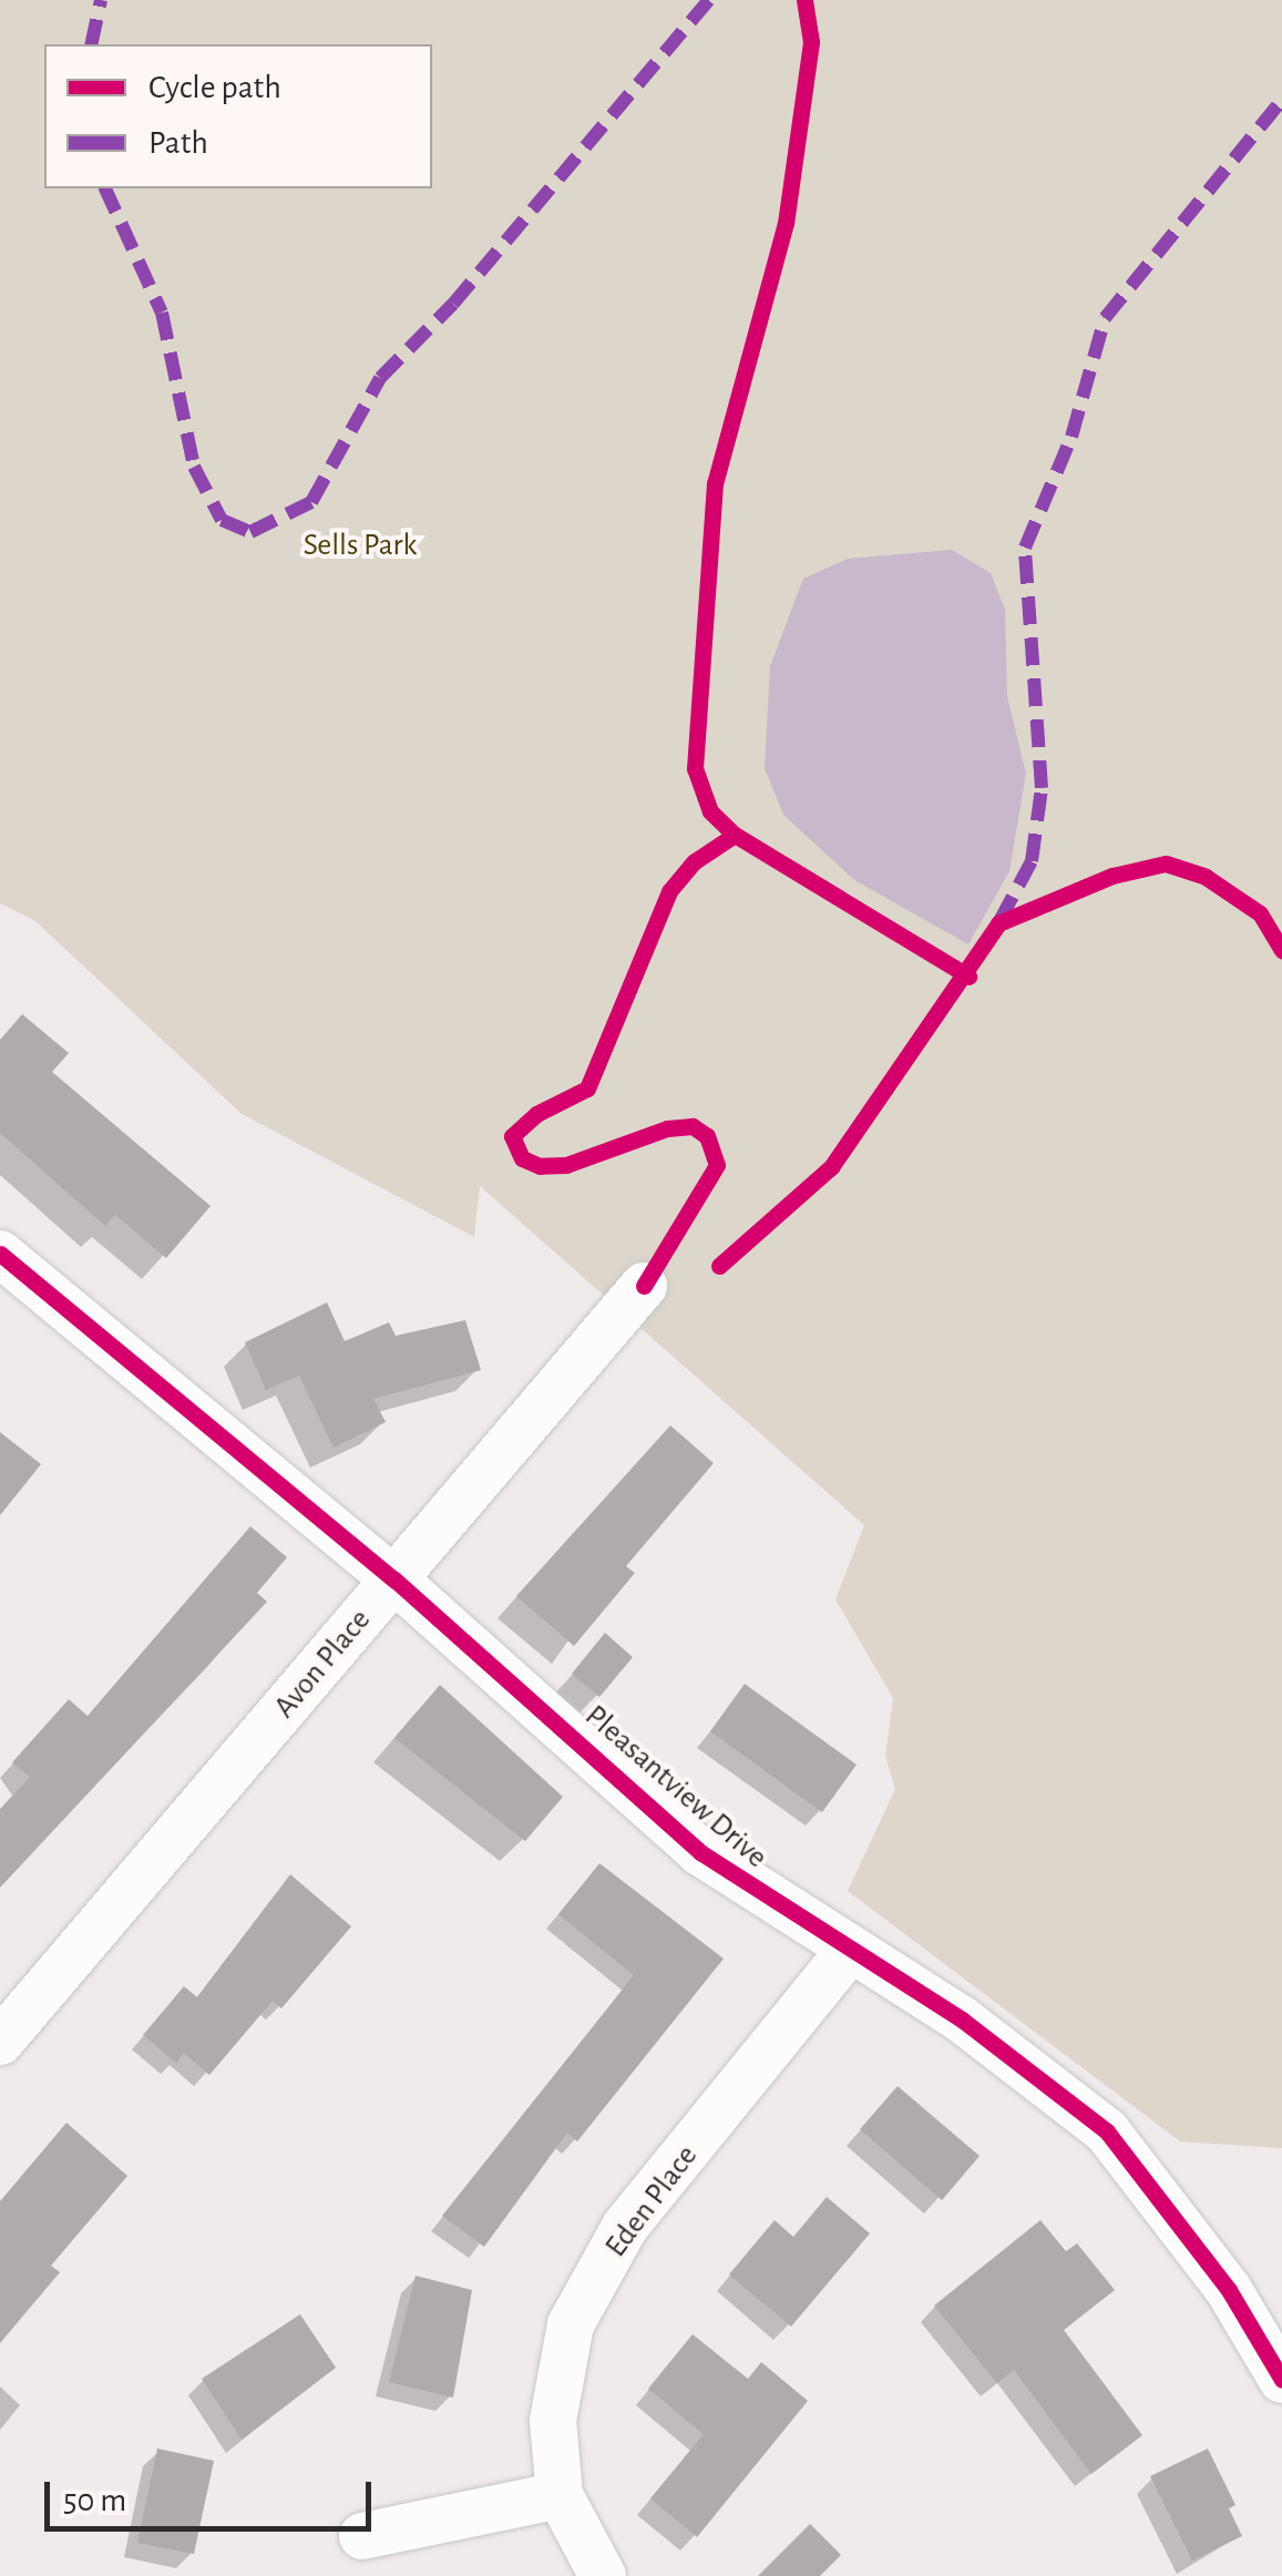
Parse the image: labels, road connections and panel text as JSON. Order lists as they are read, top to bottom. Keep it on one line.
{"streets":{"street":["Avon Place","Pleasantview Drive","Eden Place"]},"crossings":[["Avon Place","Pleasantview Drive"],["Pleasantview Drive","Eden Place"]],"parks":["Sells Park"],"legend":["Cycle path","Path"],"scale_bar":"50 m"}
